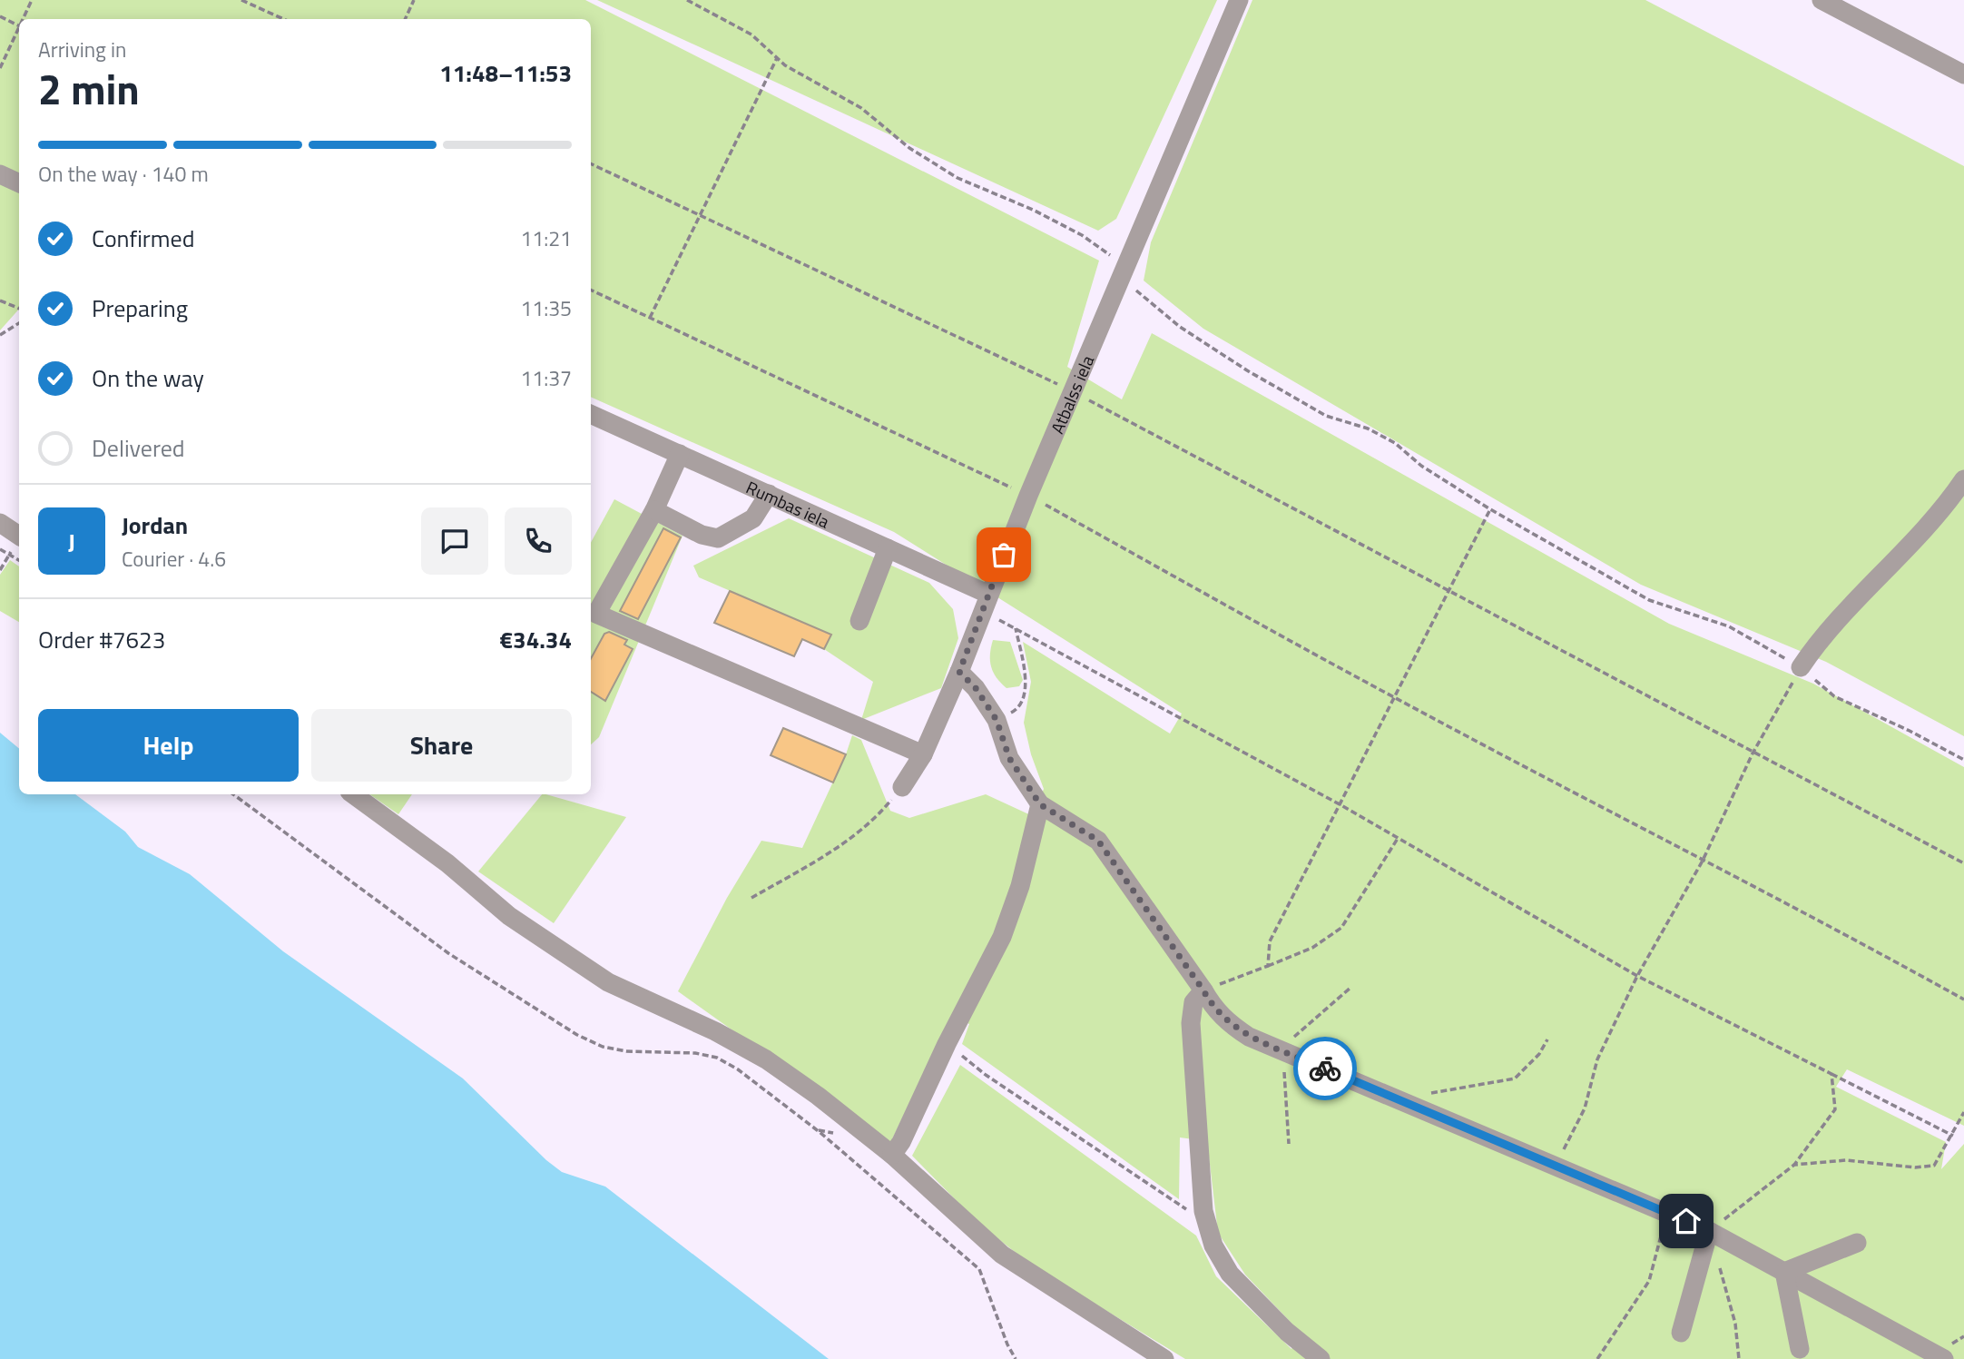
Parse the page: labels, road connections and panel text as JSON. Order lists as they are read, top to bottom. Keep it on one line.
{"streets":{"street":["Atbalss iela","Rumbas iela"]},"crossings":[["Atbalss iela","Rumbas iela"]],"page":{"heading":["2 min","Arriving in","11:48–11:53"],"panel":["Jordan","Courier · 4.6","Order #7623","€34.34"],"bar":"On the way · 140 m","list":[["Confirmed","11:21"],["Preparing","11:35"],["On the way","11:37"],"Delivered"],"round":"J","buttons":["Help","Share"]}}
